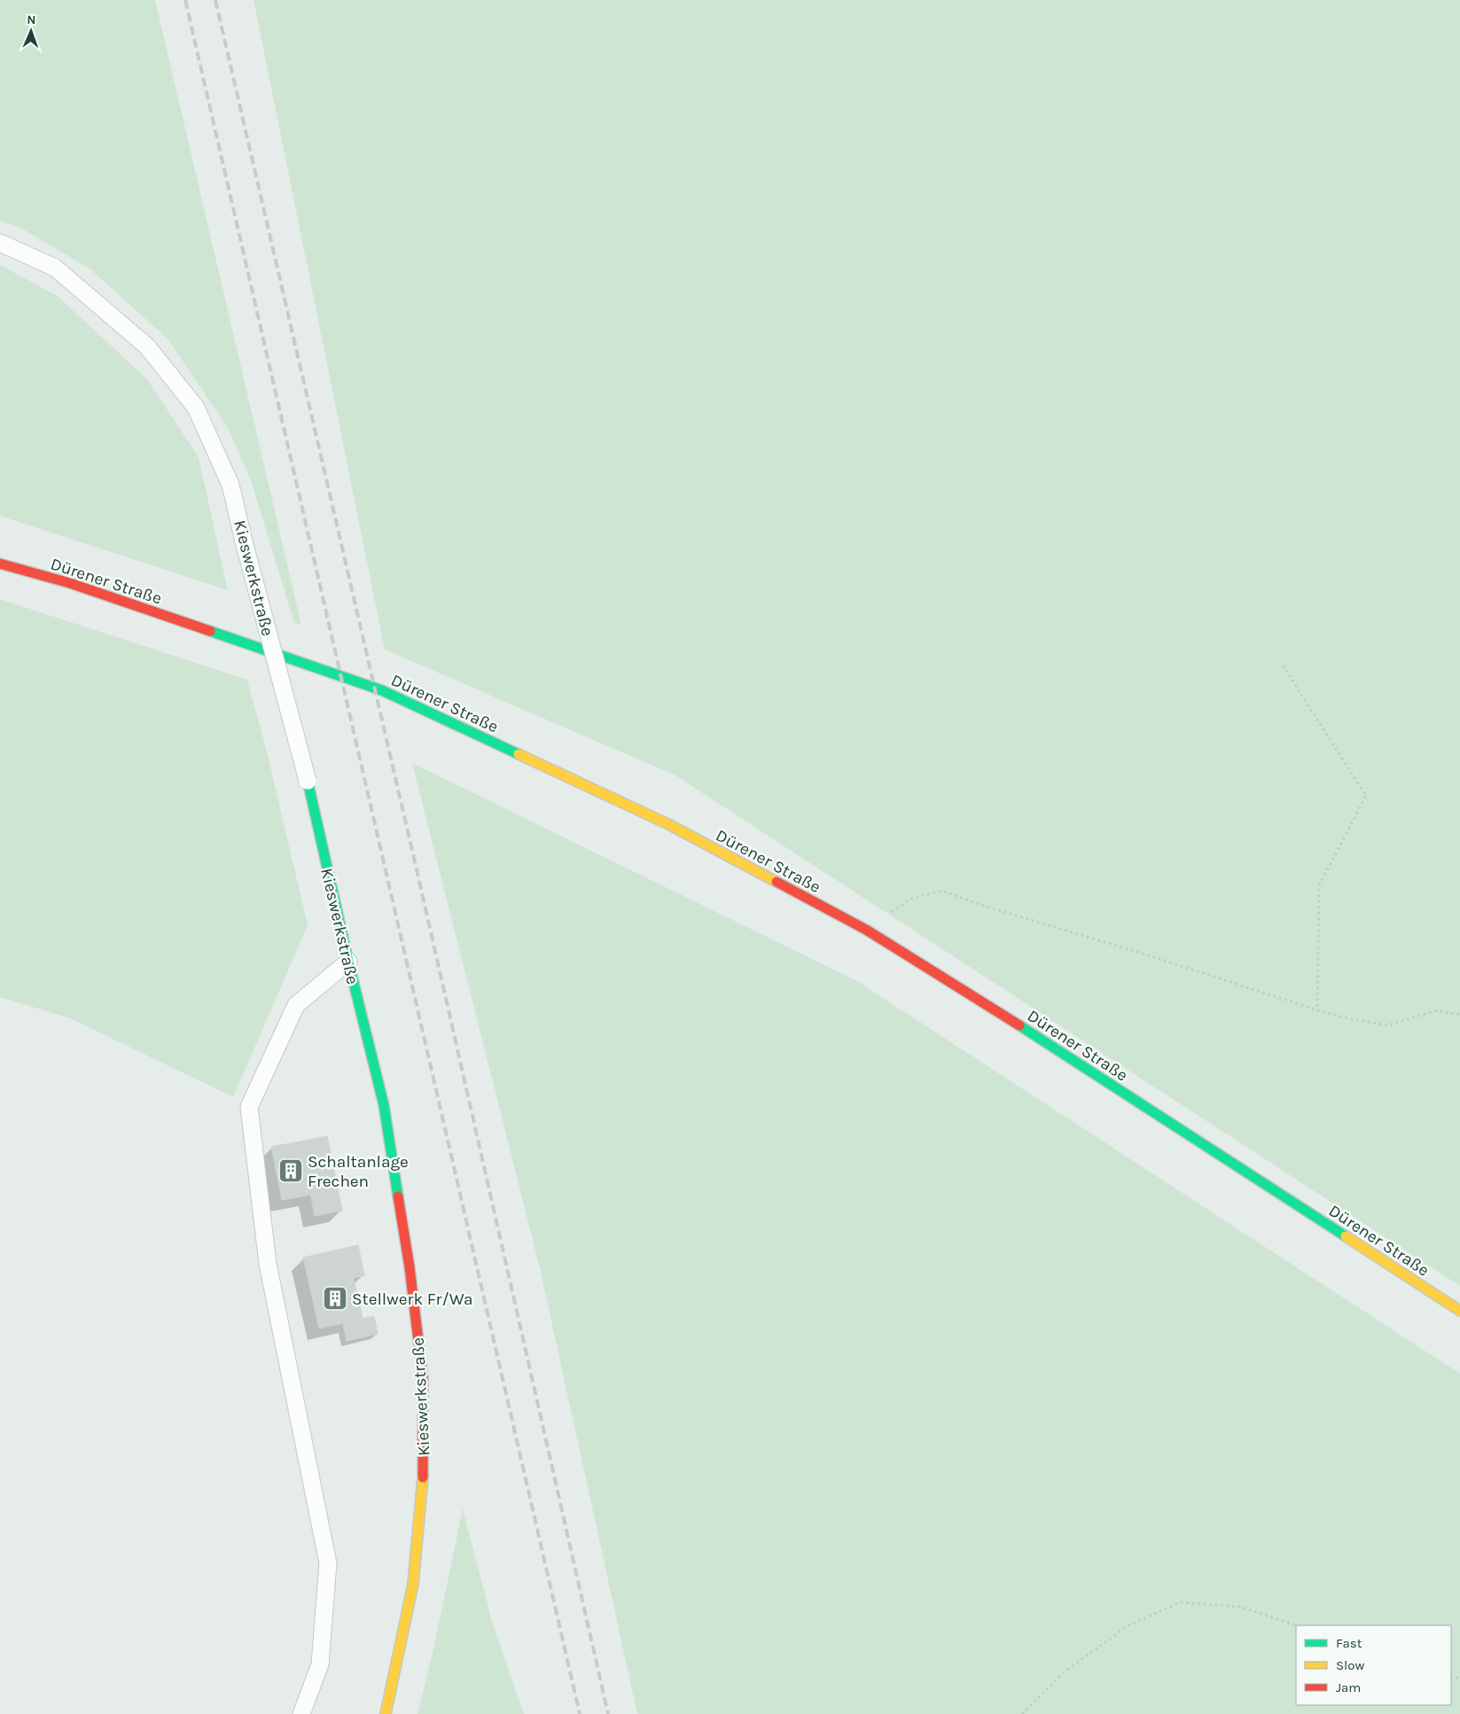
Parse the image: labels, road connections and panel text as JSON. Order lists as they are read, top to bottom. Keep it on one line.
{"streets":{"main road":["Kieswerkstraße","Dürener Straße"]},"places":{"building":["Schaltanlage Frechen","Stellwerk Fr/Wa"]},"legend":["Fast","Slow","Jam"],"north":"top"}
